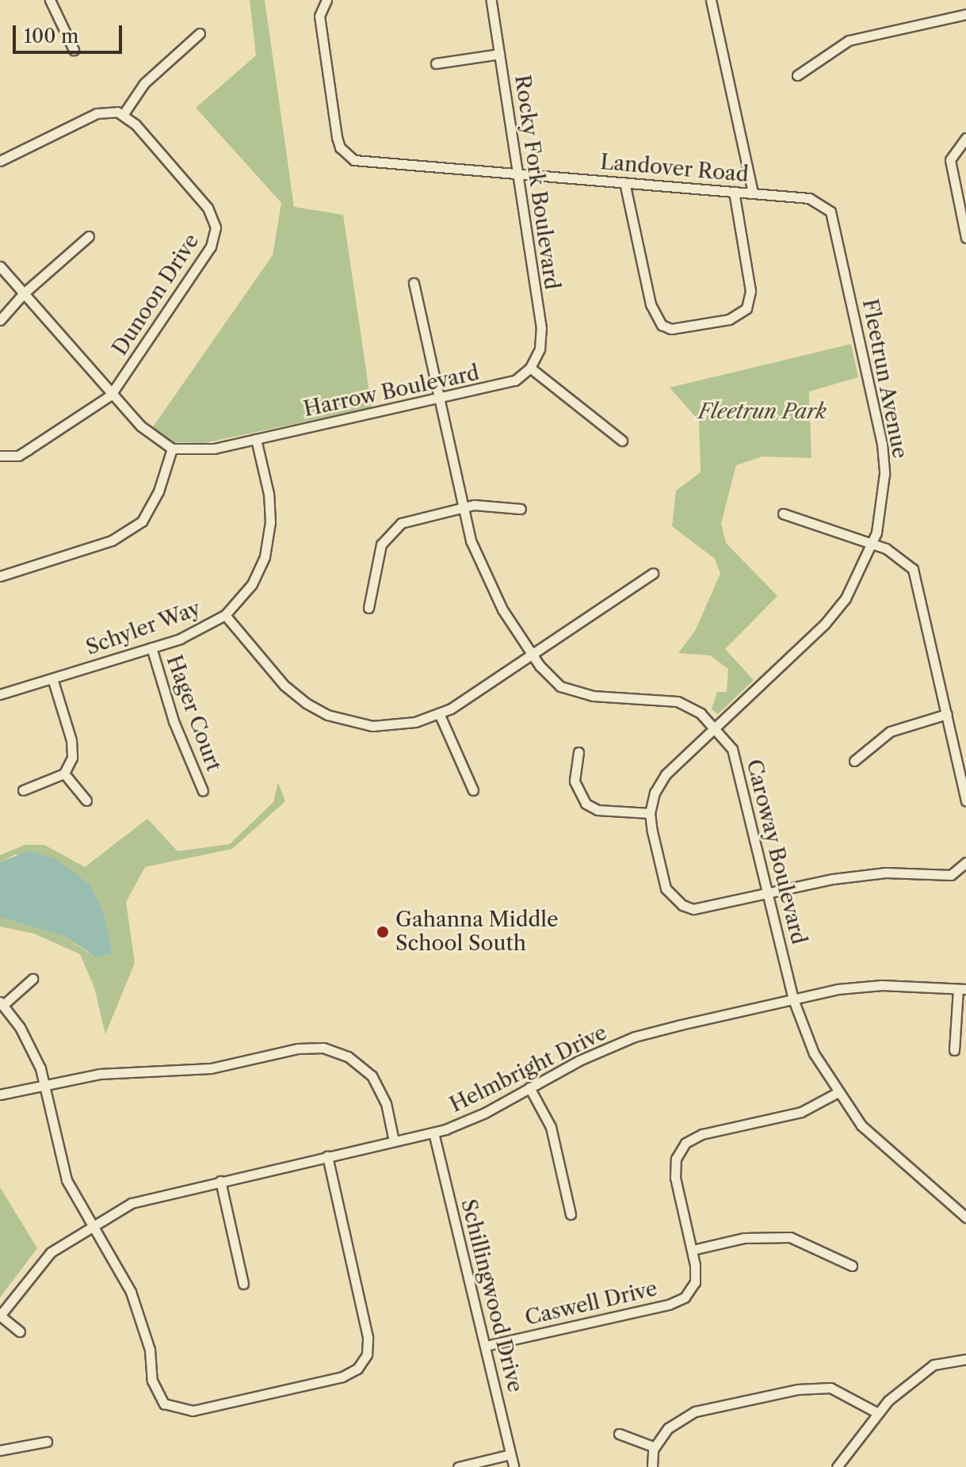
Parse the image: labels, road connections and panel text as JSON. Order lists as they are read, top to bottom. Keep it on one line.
{"streets":{"street":["Landover Road","Rocky Fork Boulevard","Dunoon Drive","Fleetrun Avenue","Harrow Boulevard","Schyler Way","Hager Court","Caroway Boulevard","Helmbright Drive","Schillingwood Drive","Caswell Drive"]},"crossings":[["Landover Road","Rocky Fork Boulevard"],["Landover Road","Fleetrun Avenue"],["Rocky Fork Boulevard","Harrow Boulevard"],["Fleetrun Avenue","Caroway Boulevard"],["Harrow Boulevard","Schyler Way"],["Harrow Boulevard","Caroway Boulevard"],["Schyler Way","Hager Court"],["Caroway Boulevard","Helmbright Drive"],["Caroway Boulevard","Caswell Drive"],["Helmbright Drive","Schillingwood Drive"],["Schillingwood Drive","Caswell Drive"]],"parks":["Fleetrun Park"],"places":["Gahanna Middle School South"],"scale_bar":"100 m"}
